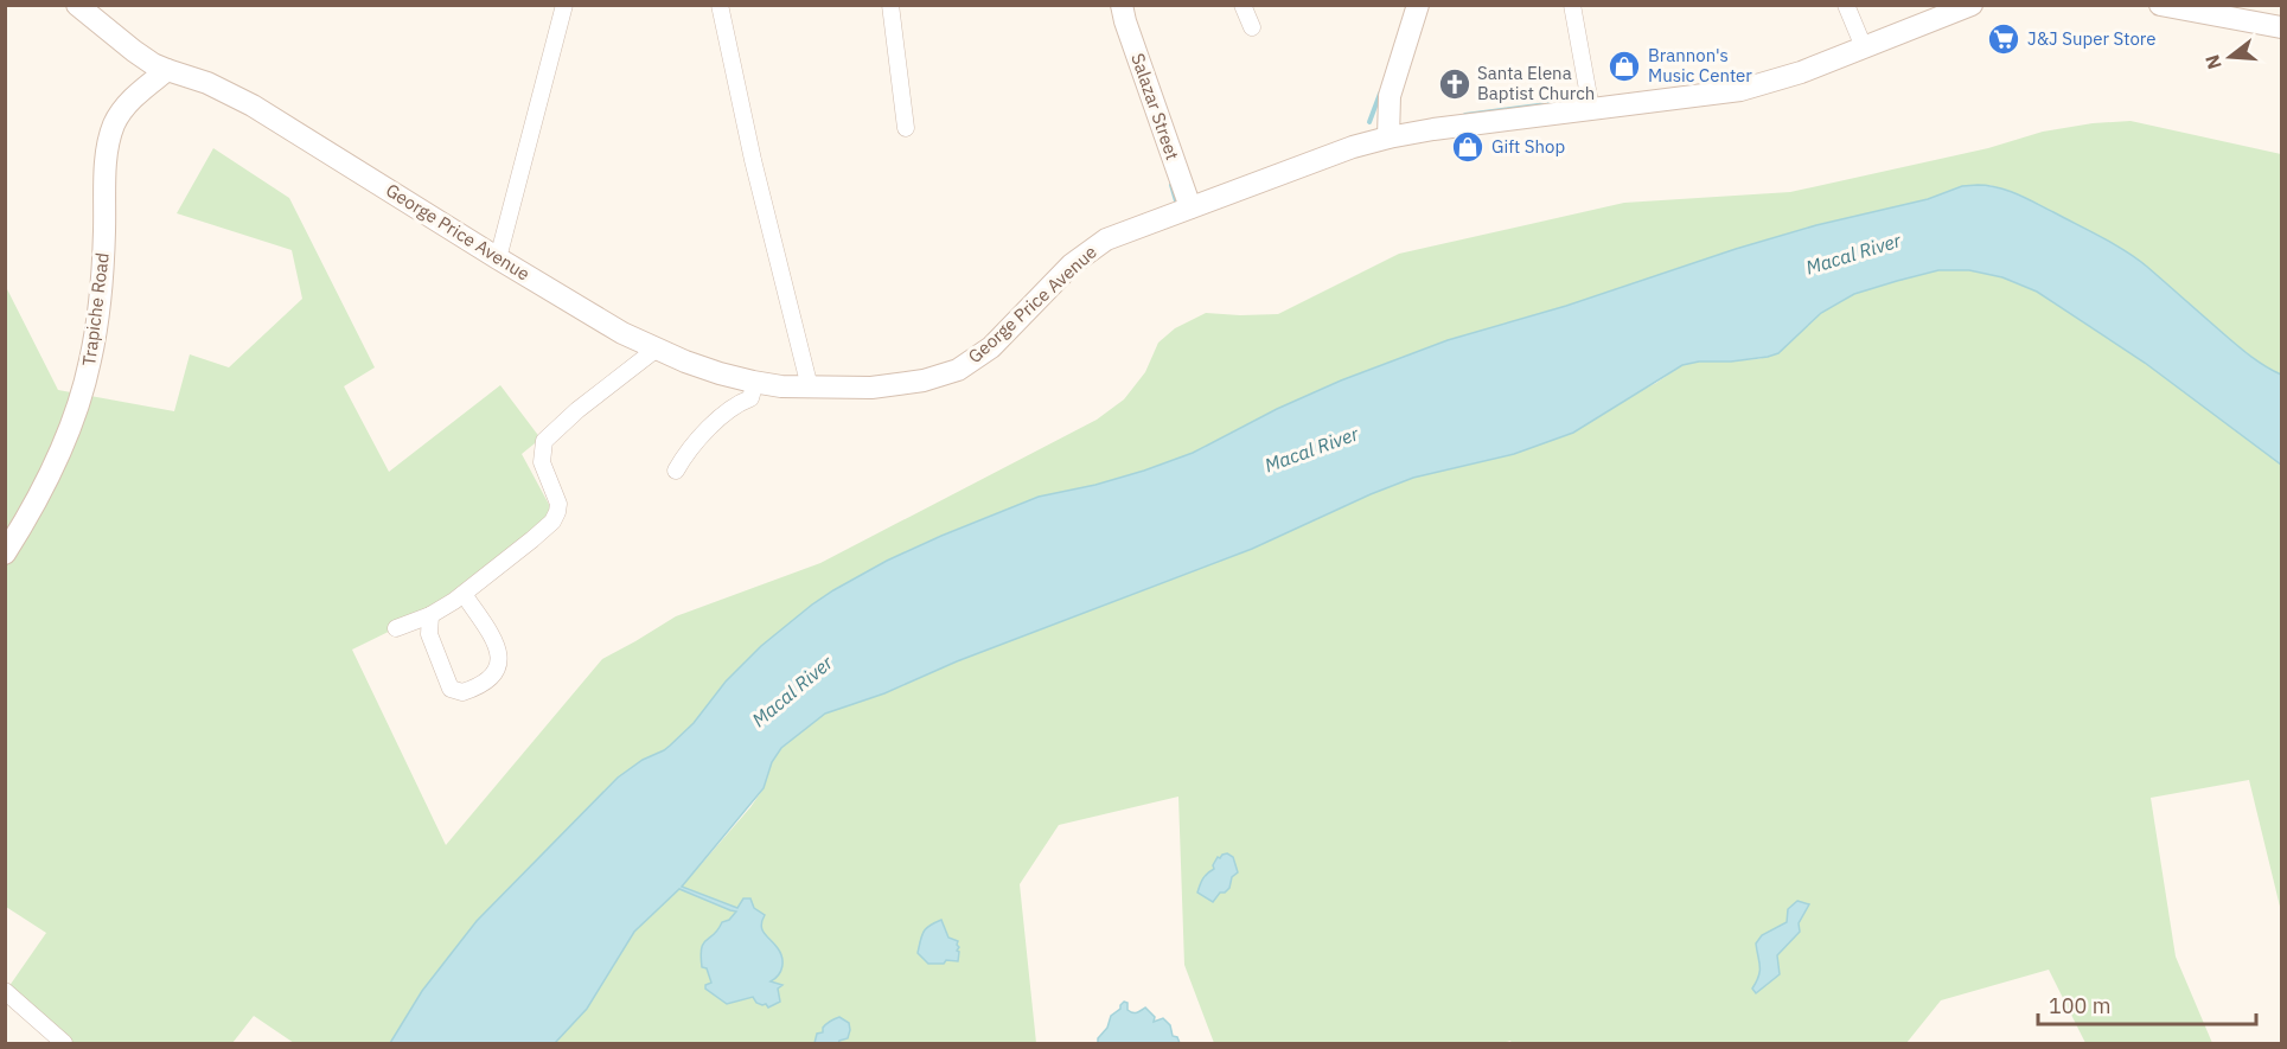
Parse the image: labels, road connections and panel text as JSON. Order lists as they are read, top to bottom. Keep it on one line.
{"streets":{"main road":["Salazar Street","George Price Avenue","Trapiche Road"]},"crossings":[["Salazar Street","George Price Avenue"],["George Price Avenue","Trapiche Road"]],"water":["Macal River"],"places":{"supermarket":["J&J Super Store"],"shop":["Brannon's Music Center","Gift Shop"],"church":["Santa Elena Baptist Church"]},"scale_bar":"100 m","north":"left"}
